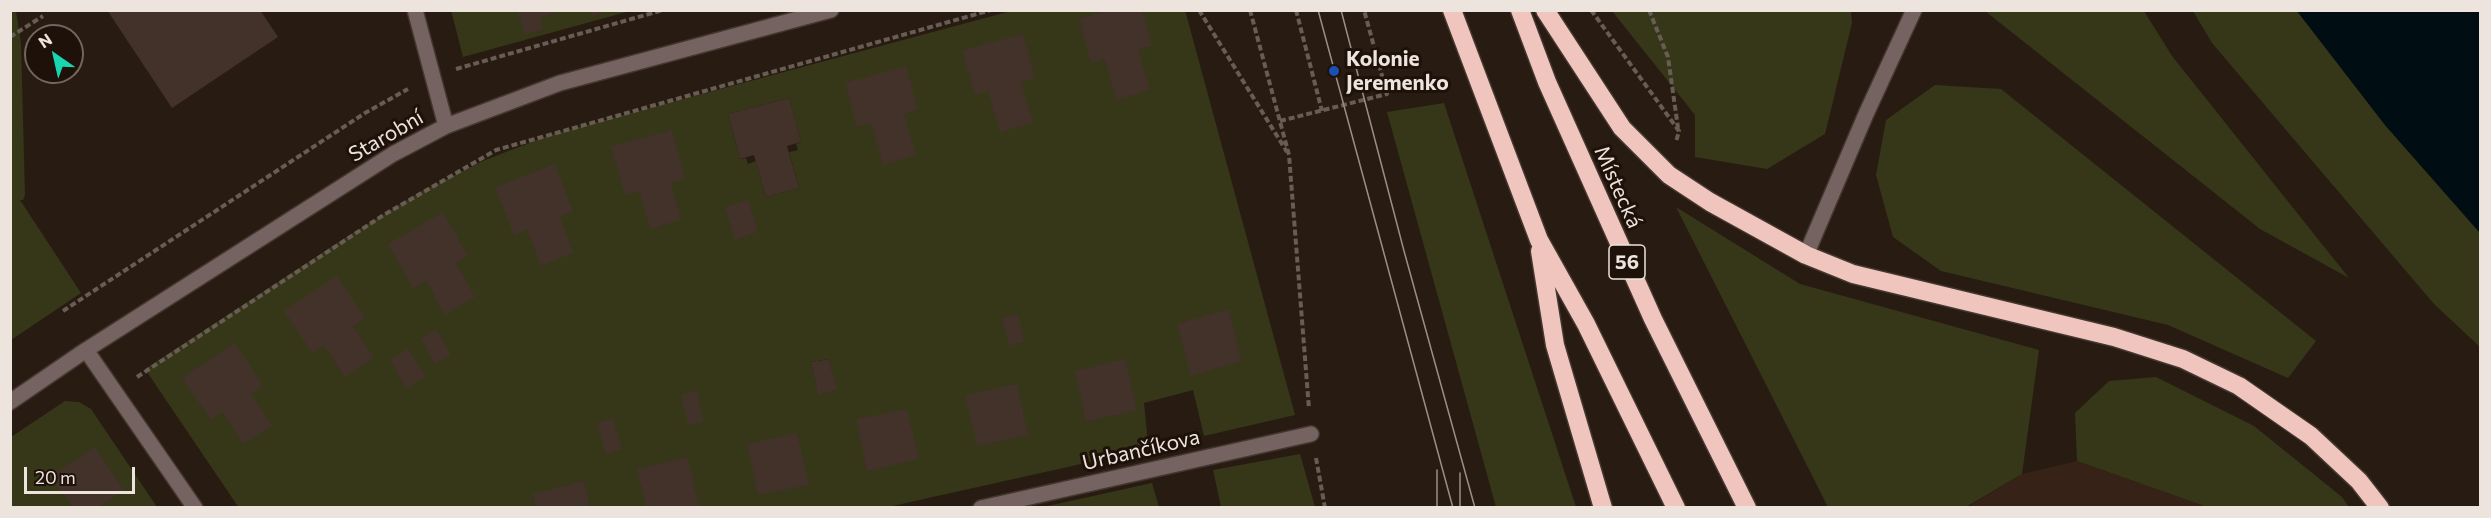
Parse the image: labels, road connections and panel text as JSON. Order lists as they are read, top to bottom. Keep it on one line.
{"streets":{"highway":["Místecká","56"],"street":["Starobní","Urbančíkova"]},"places":["Kolonie Jeremenko"],"scale_bar":"20 m","north":"top left"}
